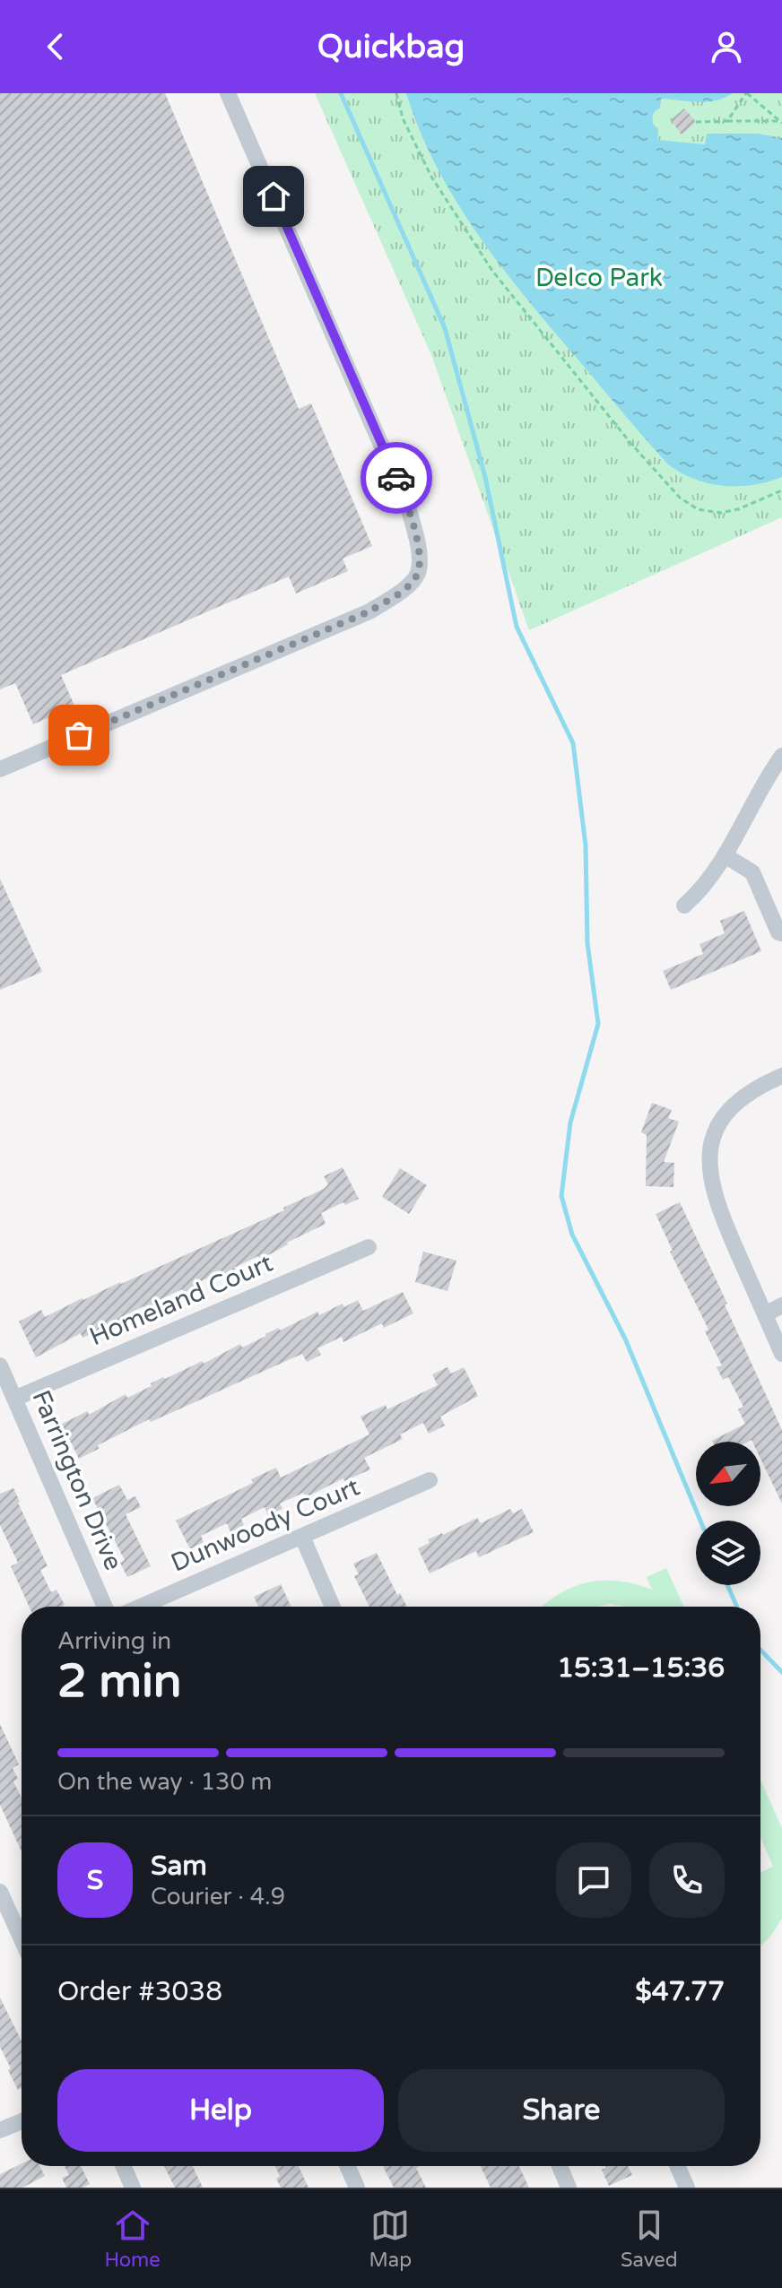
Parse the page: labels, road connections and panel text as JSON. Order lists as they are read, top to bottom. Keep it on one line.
{"streets":{"street":["Homeland Court","Farrington Drive","Dunwoody Court"]},"crossings":[["Homeland Court","Farrington Drive"]],"parks":["Delco Park"],"north":"bottom left","page":{"header":"Quickbag","heading":["2 min","Arriving in","15:31–15:36"],"panel":["Sam","Courier · 4.9","Order #3038","$47.77"],"bar":"On the way · 130 m","round":"S","buttons":["Help","Share"],"tabs":["Home","Map","Saved"]}}
